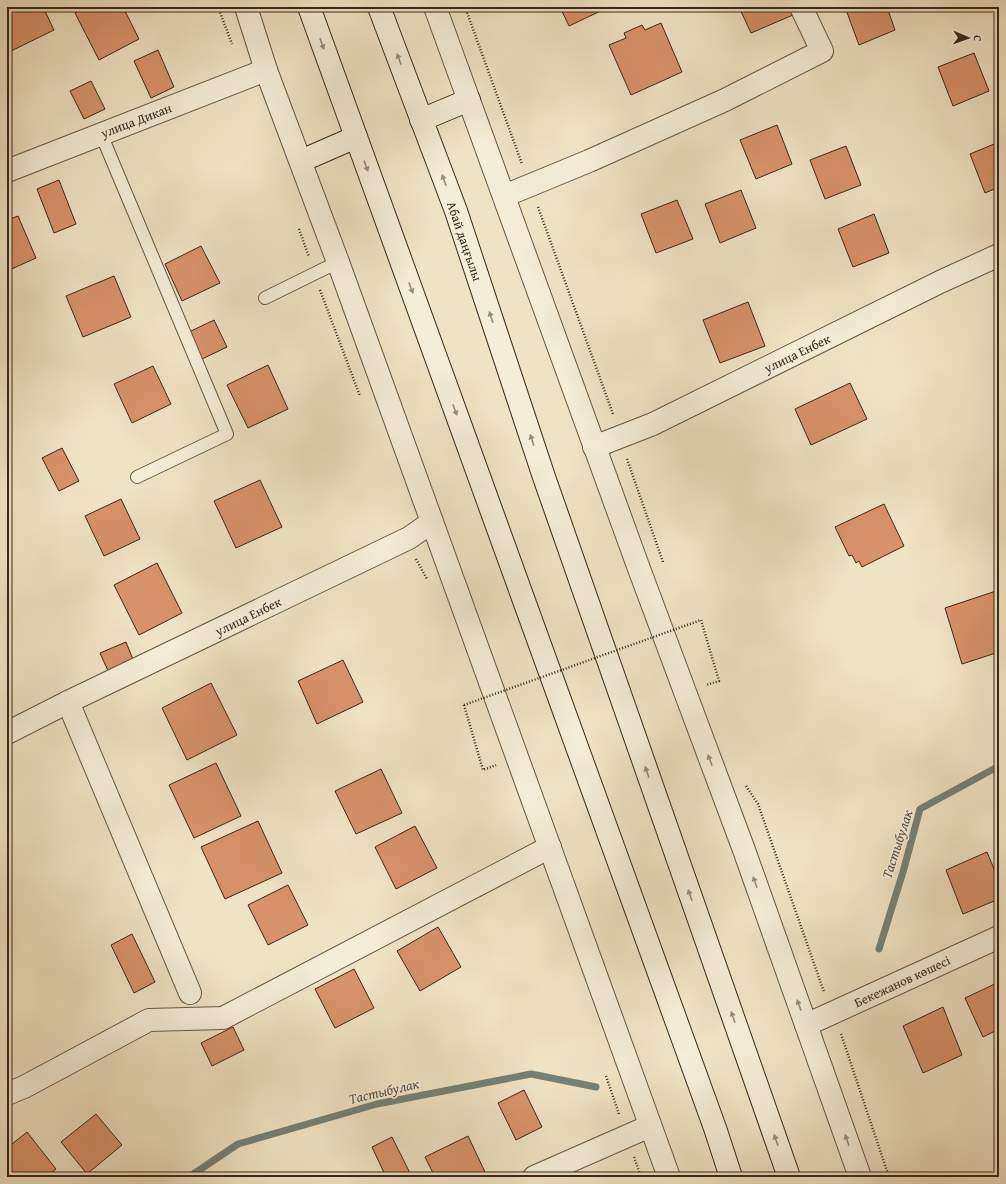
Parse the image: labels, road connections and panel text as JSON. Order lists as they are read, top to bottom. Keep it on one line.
{"streets":{"street":["улица Дикан","Абай даңғылы","улица Енбек","Бекежанов көшесі"]},"water":["Тастыбулак"],"north":"right"}
